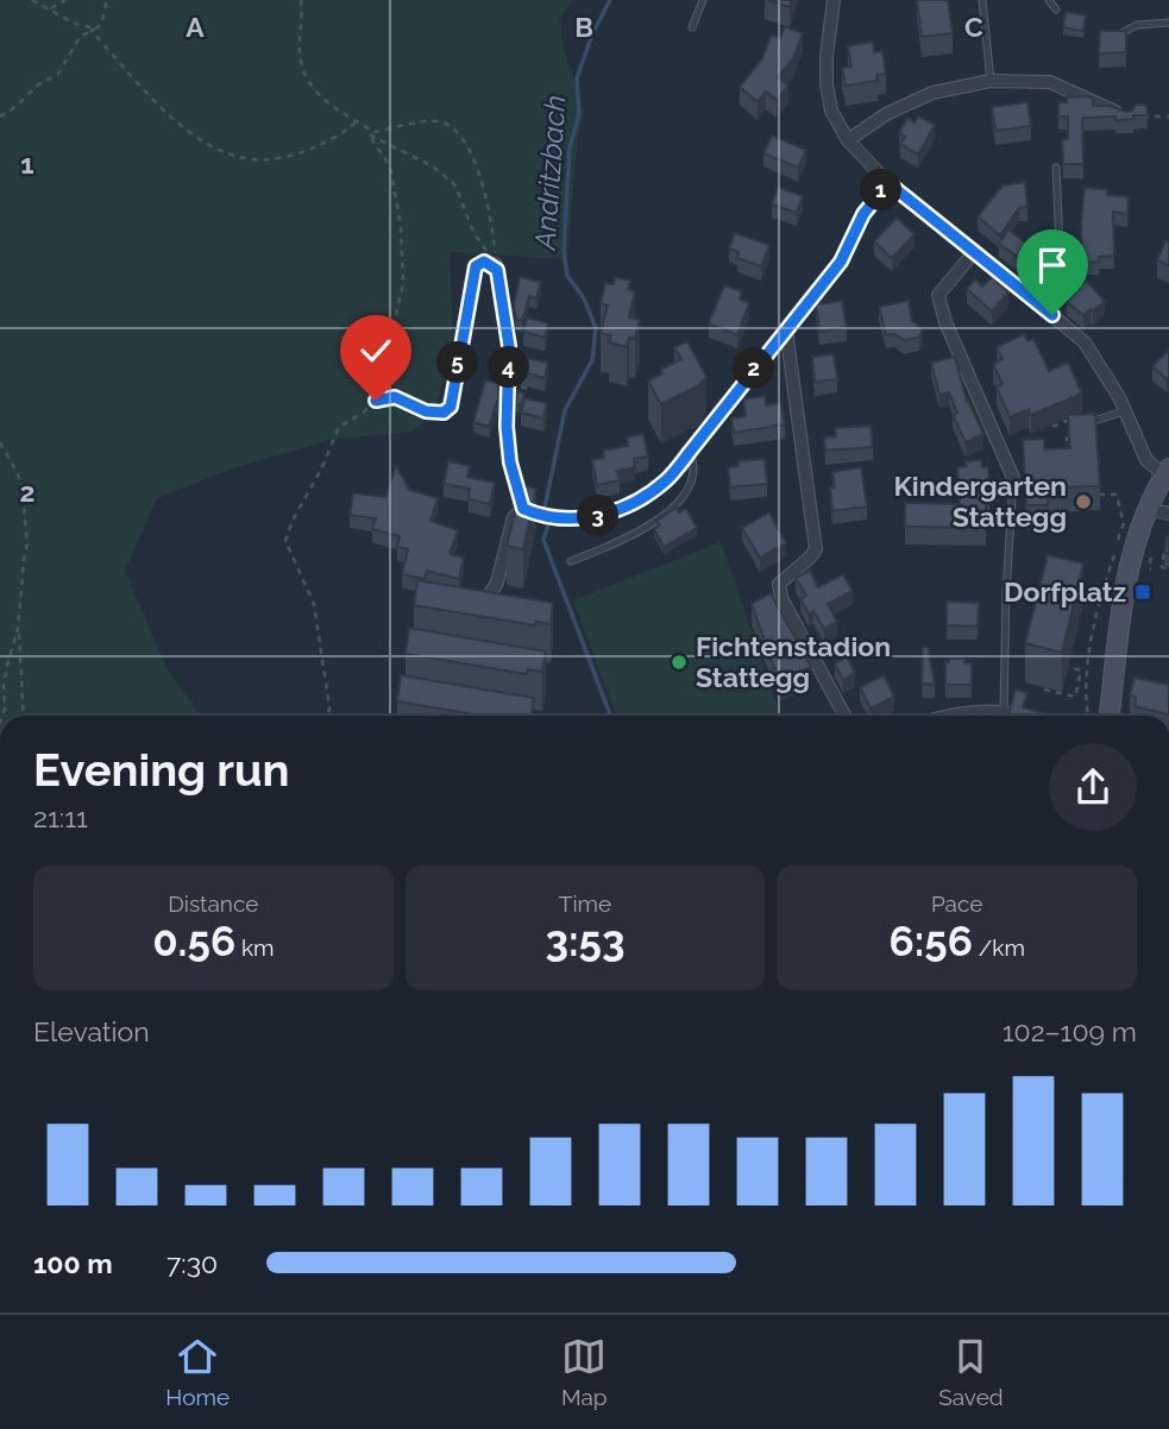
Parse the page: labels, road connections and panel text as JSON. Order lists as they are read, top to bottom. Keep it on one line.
{"water":["Andritzbach"],"places":{"other":["Kindergarten Stattegg","Fichtenstadion Stattegg"],"transit":["Dorfplatz"]},"page":{"pins":["1","5","4","2","3"],"heading":["Evening run","21:11"],"stats":[["Distance","0.56 km"],["Time","3:53"],["Pace","6:56 /km"]],"chart":["Elevation","102–109 m"],"list":[{"name":"100 m","note":"7:30"}],"tabs":["Home","Map","Saved"]},"grid":{"columns":["A","B","C"],"rows":["1","2"]}}
